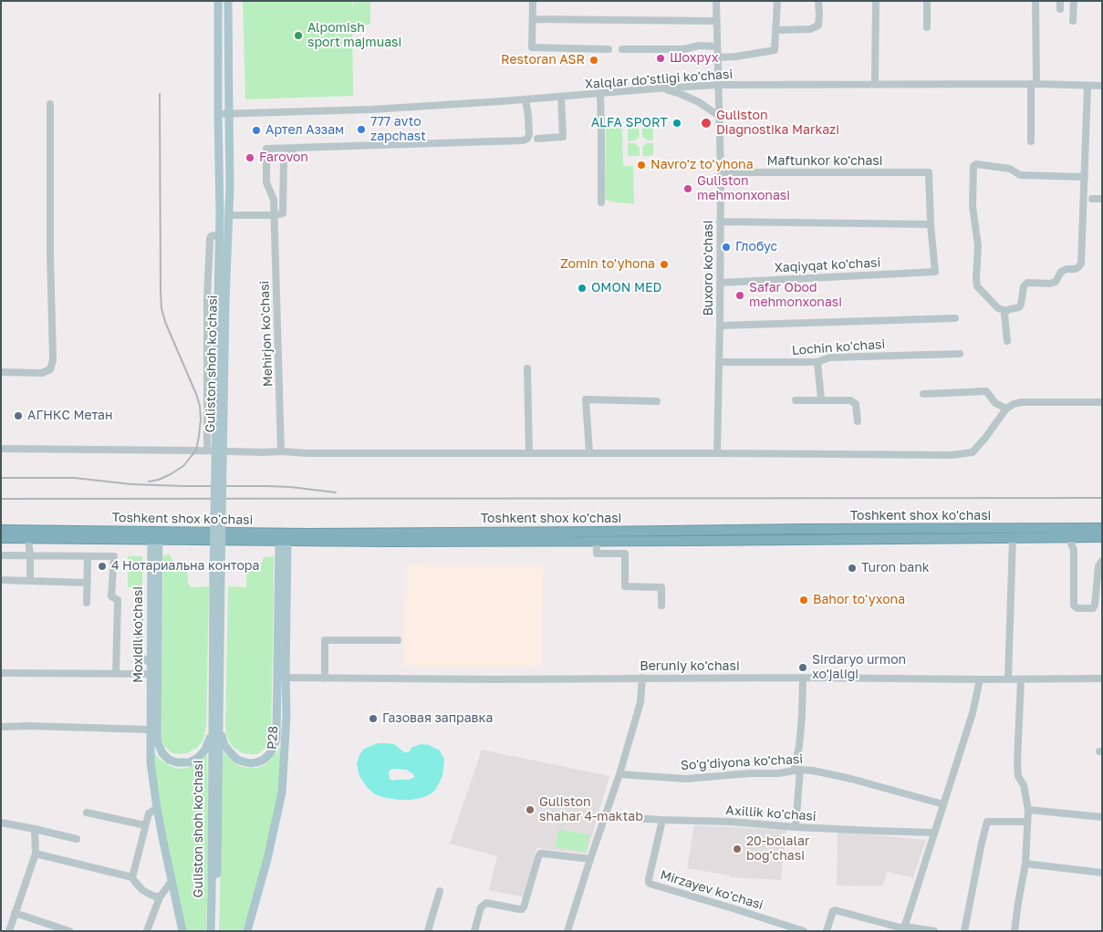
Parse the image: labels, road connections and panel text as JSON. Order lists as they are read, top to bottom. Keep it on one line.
{"streets":{"highway":["Toshkent shox ko'chasi"],"main road":["Guliston shoh ko'chasi","Moxidil ko'chasi","Р28"],"street":["Xalqlar do'stligi ko'chasi","Maftunkor ko'chasi","Xaqiyqat ko'chasi","Buxoro ko'chasi","Mehirjon ko'chasi","Lochin ko'chasi","Beruniy ko'chasi","So'g'diyona ko'chasi","Axillik ko'chasi","Mirzayev ko'chasi"]},"crossings":[["Xalqlar do'stligi ko'chasi","Buxoro ko'chasi"],["Xalqlar do'stligi ko'chasi","Guliston shoh ko'chasi"],["Maftunkor ko'chasi","Xaqiyqat ko'chasi"],["Maftunkor ko'chasi","Buxoro ko'chasi"],["Xaqiyqat ko'chasi","Buxoro ko'chasi"],["Buxoro ko'chasi","Lochin ko'chasi"],["Guliston shoh ko'chasi","Toshkent shox ko'chasi"],["Guliston shoh ko'chasi","Moxidil ko'chasi"],["Guliston shoh ko'chasi","Beruniy ko'chasi"],["Guliston shoh ko'chasi","Р28"],["Toshkent shox ko'chasi","Moxidil ko'chasi"],["Toshkent shox ko'chasi","Р28"],["Beruniy ko'chasi","Р28"],["Axillik ko'chasi","Mirzayev ko'chasi"]],"places":["Alpomish sport majmuasi","Шохрух","Restoran ASR","ALFA SPORT","Guliston Diagnostika Markazi","777 avto zapchast","Артел Аззам","Farovon","Navro'z to'yhona","Guliston mehmonxonasi","Глобус","Zomin to'yhona","OMON MED","Safar Obod mehmonxonasi","АГНКС Метан","4 Нотариальна контора","Turon bank","Bahor to'yxona","Sirdaryo urmon xo'jaligi","Газовая заправка","Guliston shahar 4-maktab","20-bolalar bog'chasi"]}
